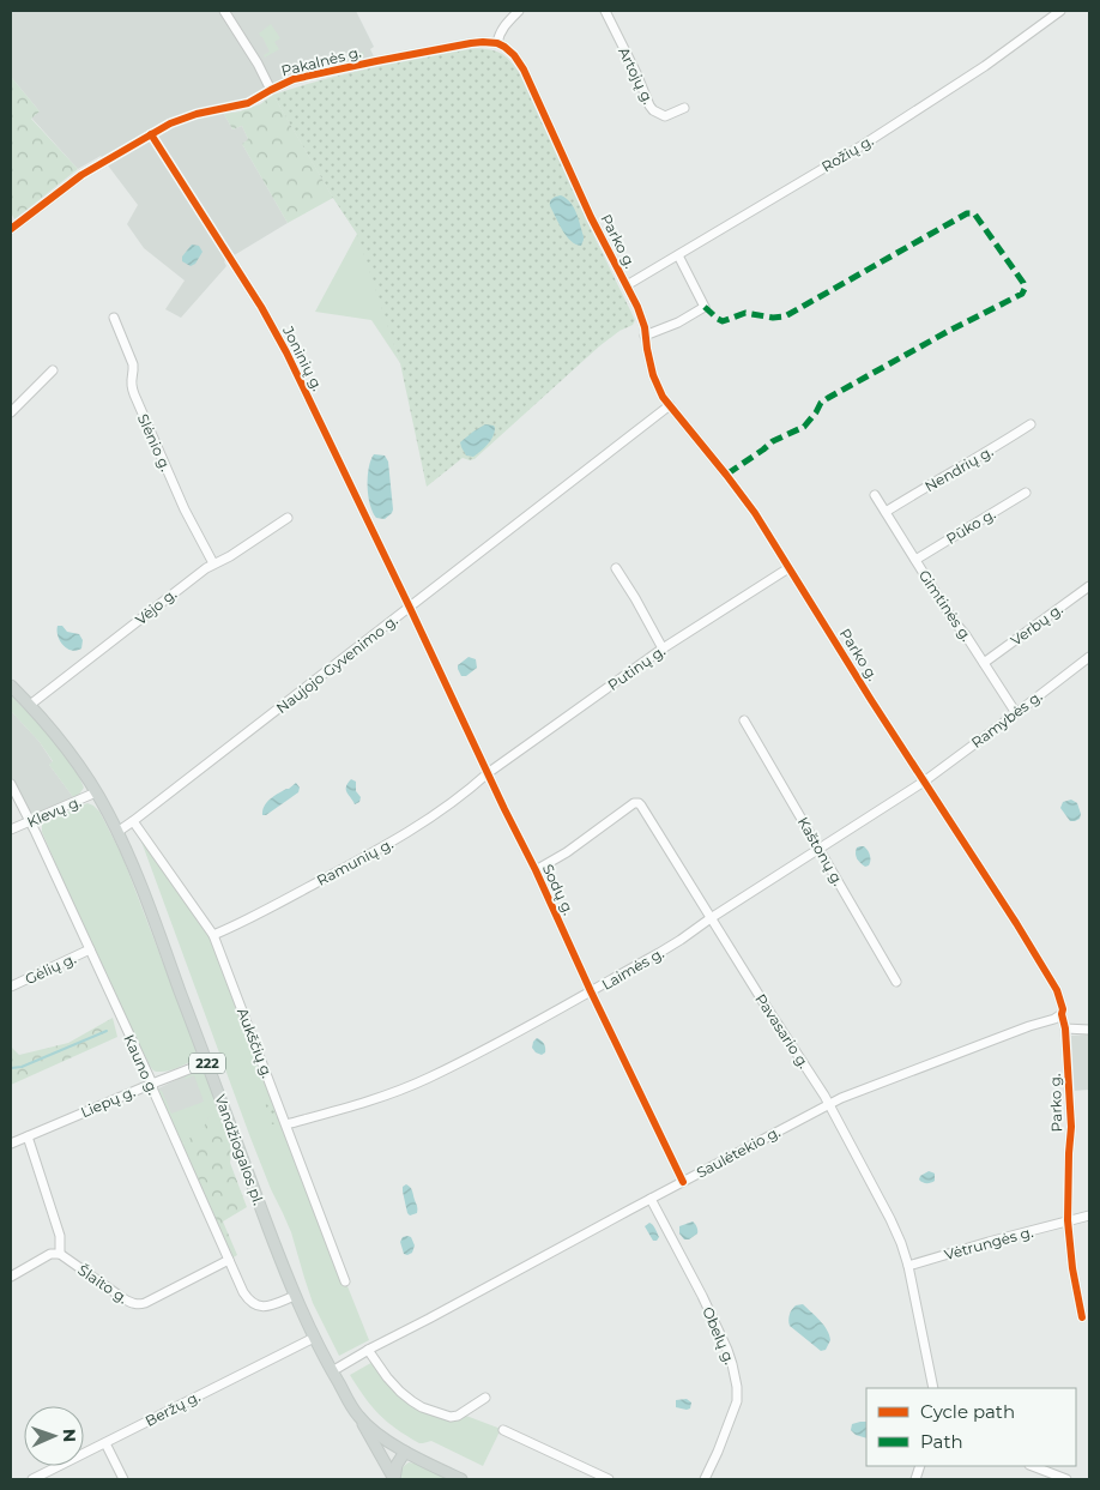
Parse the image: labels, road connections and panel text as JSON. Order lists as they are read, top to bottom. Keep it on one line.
{"streets":{"main road":["222","Vandžiogalos pl."],"street":["Pakalnės g.","Artojų g.","Rožių g.","Parko g.","Joninių g.","Slėnio g.","Nendrių g.","Pūko g.","Gimtinės g.","Vėjo g.","Verbų g.","Naujojo Gyvenimo g.","Putinų g.","Ramybės g.","Klevų g.","Kaštonų g.","Ramunių g.","Sodų g.","Gėlių g.","Laimės g.","Pavasario g.","Aukščių g.","Kauno g.","Liepų g.","Saulėtekio g.","Vėtrungės g.","Šlaito g.","Obelų g.","Beržų g."]},"crossings":[["Pakalnės g.","Parko g."],["Pakalnės g.","Joninių g."],["Rožių g.","Parko g."],["Parko g.","Naujojo Gyvenimo g."],["Parko g.","Putinų g."],["Parko g.","Ramybės g."],["Parko g.","Laimės g."],["Parko g.","Saulėtekio g."],["Parko g.","Vėtrungės g."],["Joninių g.","Naujojo Gyvenimo g."],["Joninių g.","Sodų g."],["Slėnio g.","Vėjo g."],["Nendrių g.","Gimtinės g."],["Pūko g.","Gimtinės g."],["Gimtinės g.","Verbų g."],["Gimtinės g.","Ramybės g."],["Vėjo g.","Vandžiogalos pl."],["Naujojo Gyvenimo g.","Sodų g."],["Naujojo Gyvenimo g.","Aukščių g."],["Naujojo Gyvenimo g.","Vandžiogalos pl."],["Putinų g.","Ramunių g."],["Putinų g.","Sodų g."],["Ramybės g.","Laimės g."],["Klevų g.","Kauno g."],["Klevų g.","Vandžiogalos pl."],["Kaštonų g.","Laimės g."],["Ramunių g.","Sodų g."],["Ramunių g.","Aukščių g."],["Sodų g.","Laimės g."],["Sodų g.","Pavasario g."],["Sodų g.","Saulėtekio g."],["Gėlių g.","Kauno g."],["Laimės g.","Pavasario g."],["Laimės g.","Aukščių g."],["Pavasario g.","Saulėtekio g."],["Pavasario g.","Vėtrungės g."],["Kauno g.","Liepų g."],["Kauno g.","Vandžiogalos pl."],["Kauno g.","Šlaito g."],["Liepų g.","Vandžiogalos pl."],["Vandžiogalos pl.","Saulėtekio g."],["Vandžiogalos pl.","Beržų g."],["Saulėtekio g.","Obelų g."]],"legend":["Cycle path","Path"],"north":"right"}
